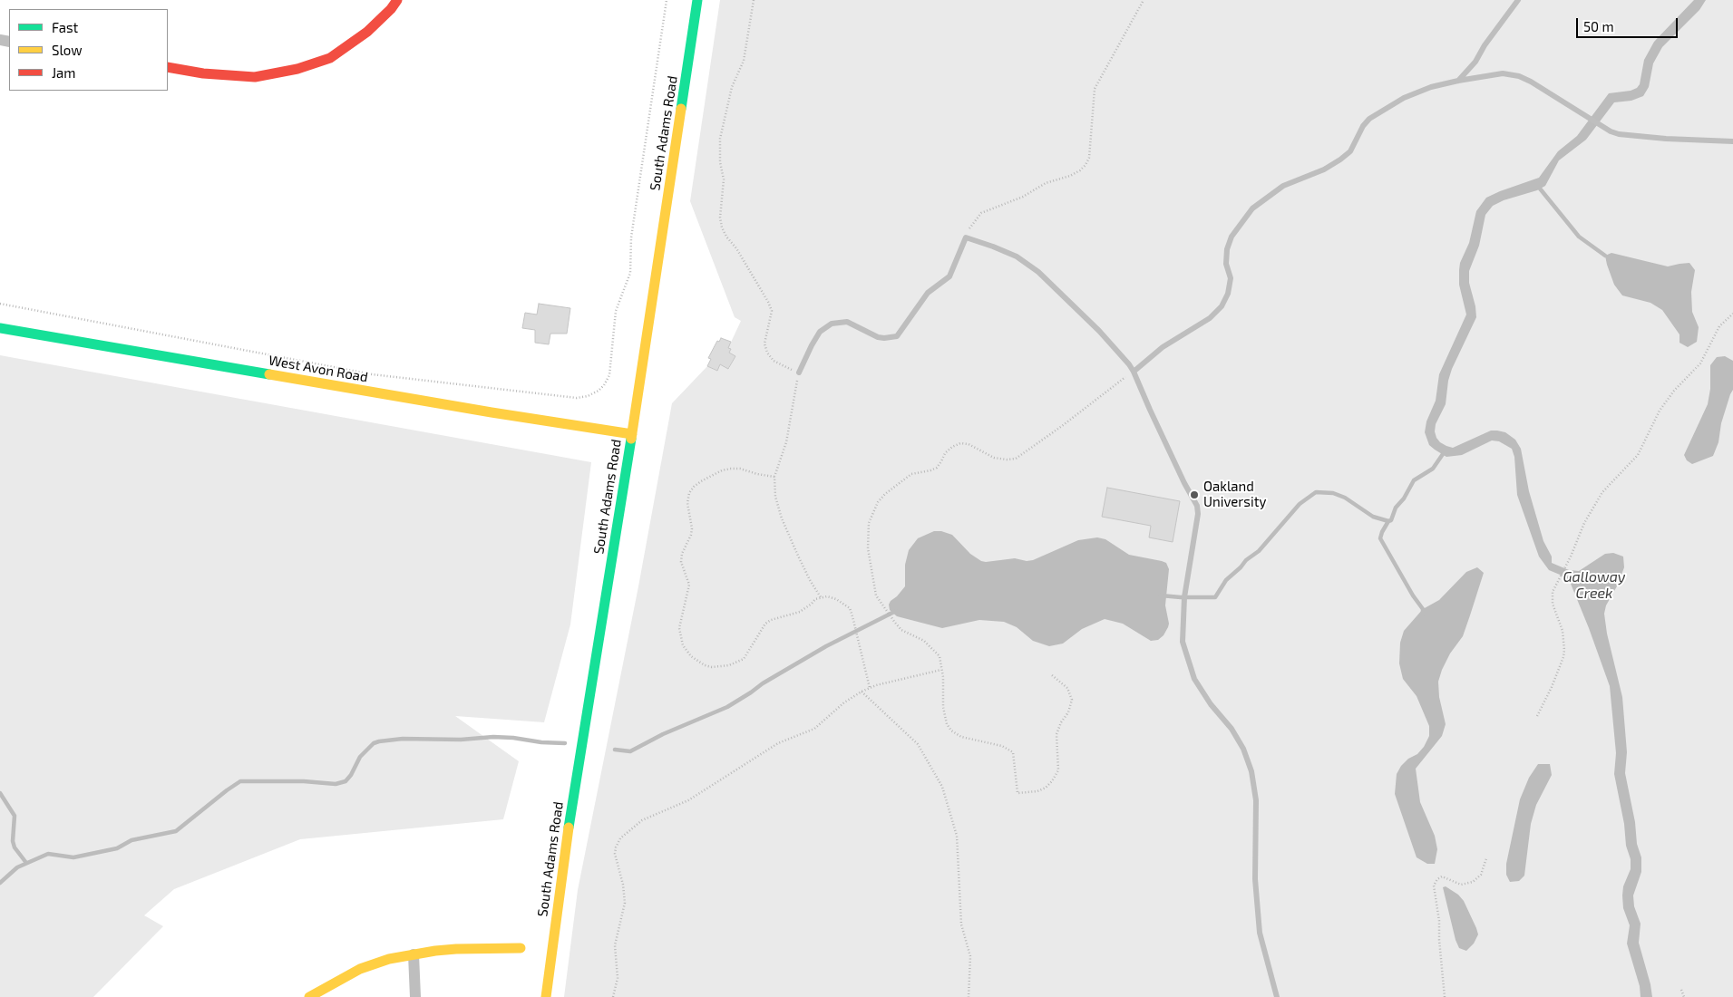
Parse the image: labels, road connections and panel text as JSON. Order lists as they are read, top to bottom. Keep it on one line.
{"streets":{"street":["South Adams Road","West Avon Road"]},"crossings":[["South Adams Road","West Avon Road"]],"water":["Galloway Creek"],"places":["Oakland University"],"legend":["Fast","Slow","Jam"],"scale_bar":"50 m"}
